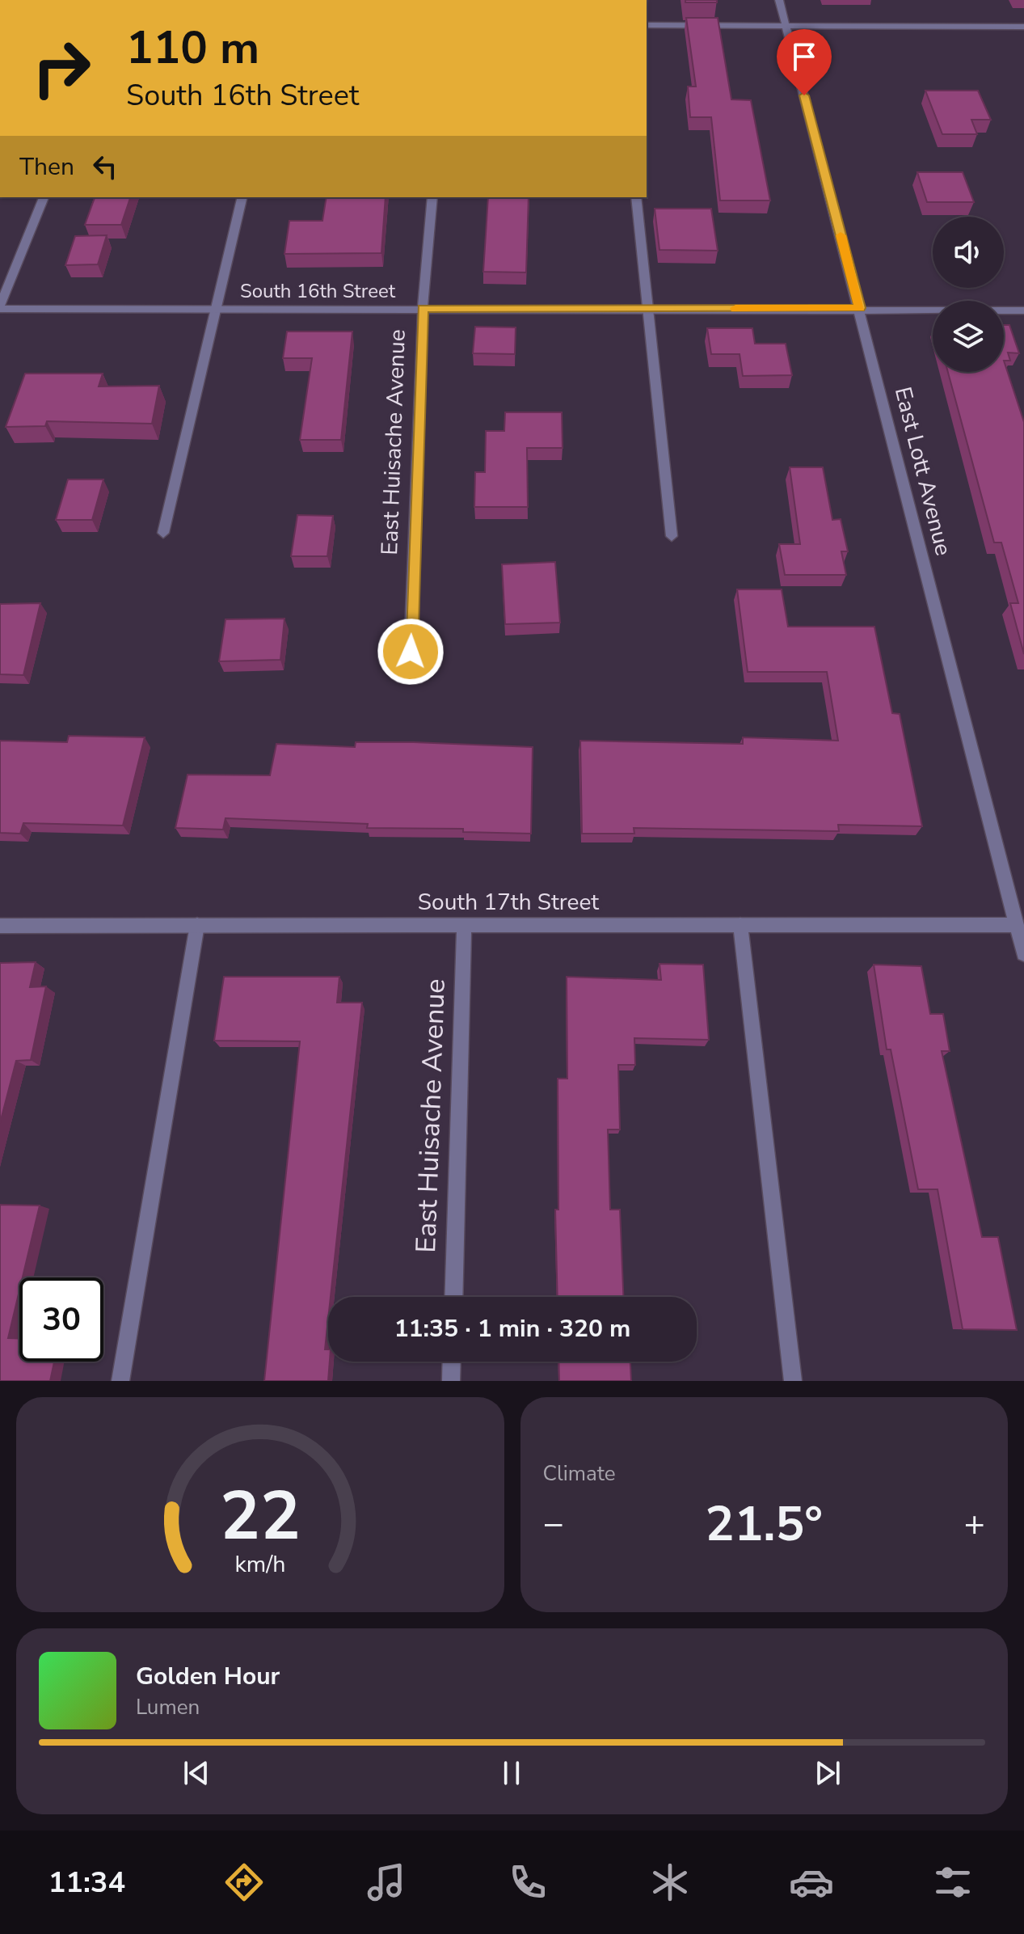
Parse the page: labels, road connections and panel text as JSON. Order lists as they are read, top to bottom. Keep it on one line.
{"streets":{"street":["South 16th Street","East Huisache Avenue","East Lott Avenue","South 17th Street"]},"crossings":[["South 16th Street","East Huisache Avenue"],["South 16th Street","East Lott Avenue"],["East Huisache Avenue","South 17th Street"],["East Lott Avenue","South 17th Street"]],"page":{"turn":["110 m","South 16th Street"],"then":"Then","limit":"30","trip":"11:35 · 1 min · 320 m","tile":"Climate","heat":["−","21.5°","+"],"song":["Golden Hour","Lumen"],"tabs":"11:34","gauge":["22","km/h"]}}
